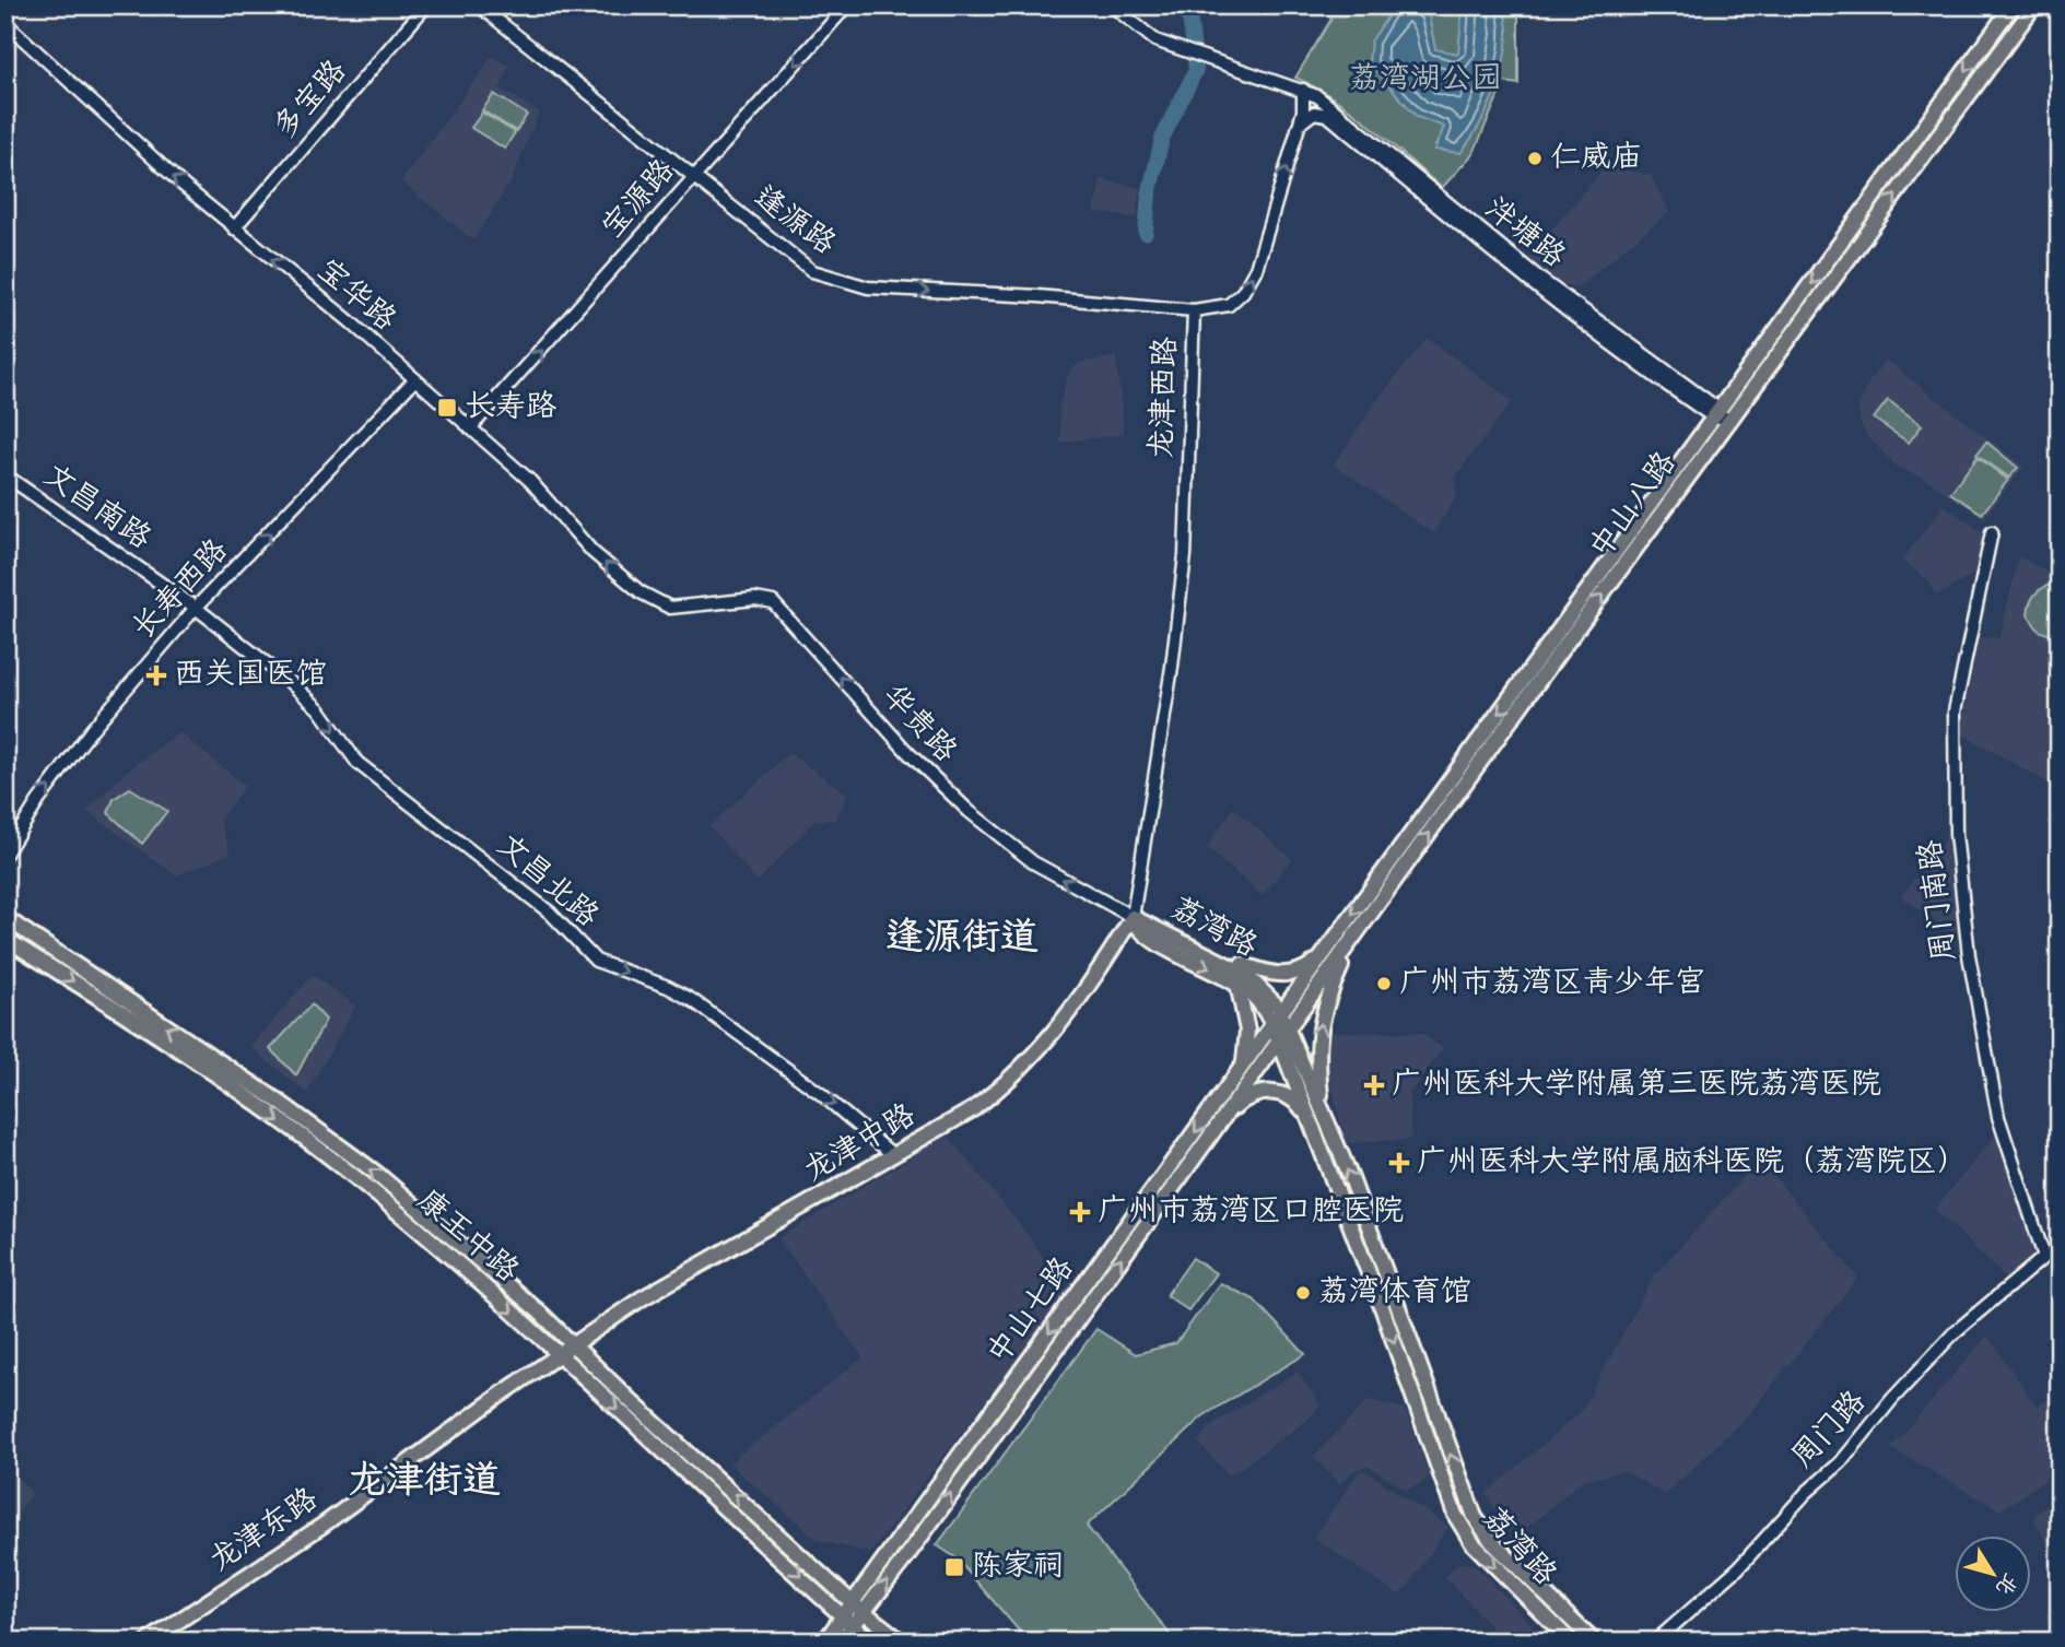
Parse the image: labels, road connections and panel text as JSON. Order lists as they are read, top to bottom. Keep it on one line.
{"streets":{"main road":["中山八路","荔湾路","龙津中路","康王中路","中山七路","龙津东路"],"street":["多宝路","宝源路","逢源路","泮塘路","宝华路","龙津西路","文昌南路","长寿西路","华贵路","文昌北路","周门南路","周门路"]},"crossings":[["多宝路","宝华路"],["宝源路","逢源路"],["宝源路","宝华路"],["逢源路","龙津西路"],["泮塘路","龙津西路"],["泮塘路","中山八路"],["宝华路","长寿西路"],["宝华路","华贵路"],["龙津西路","华贵路"],["龙津西路","荔湾路"],["龙津西路","龙津中路"],["中山八路","荔湾路"],["中山八路","中山七路"],["文昌南路","长寿西路"],["文昌南路","文昌北路"],["长寿西路","文昌北路"],["华贵路","荔湾路"],["华贵路","龙津中路"],["文昌北路","龙津中路"],["周门南路","周门路"],["荔湾路","龙津中路"],["荔湾路","中山七路"],["龙津中路","康王中路"],["龙津中路","龙津东路"],["康王中路","中山七路"],["康王中路","龙津东路"]],"one_way":["逢源路","宝华路","长寿西路","华贵路","文昌北路"],"districts":["逢源街道","龙津街道"],"parks":["荔湾湖公园"],"places":{"other":["仁威庙","广州市荔湾区青少年宫","荔湾体育馆"],"transit":["长寿路","陈家祠"],"health":["西关国医馆","广州医科大学附属第三医院荔湾医院","广州医科大学附属脑科医院（荔湾院区）","广州市荔湾区口腔医院"]},"north":"bottom right"}
